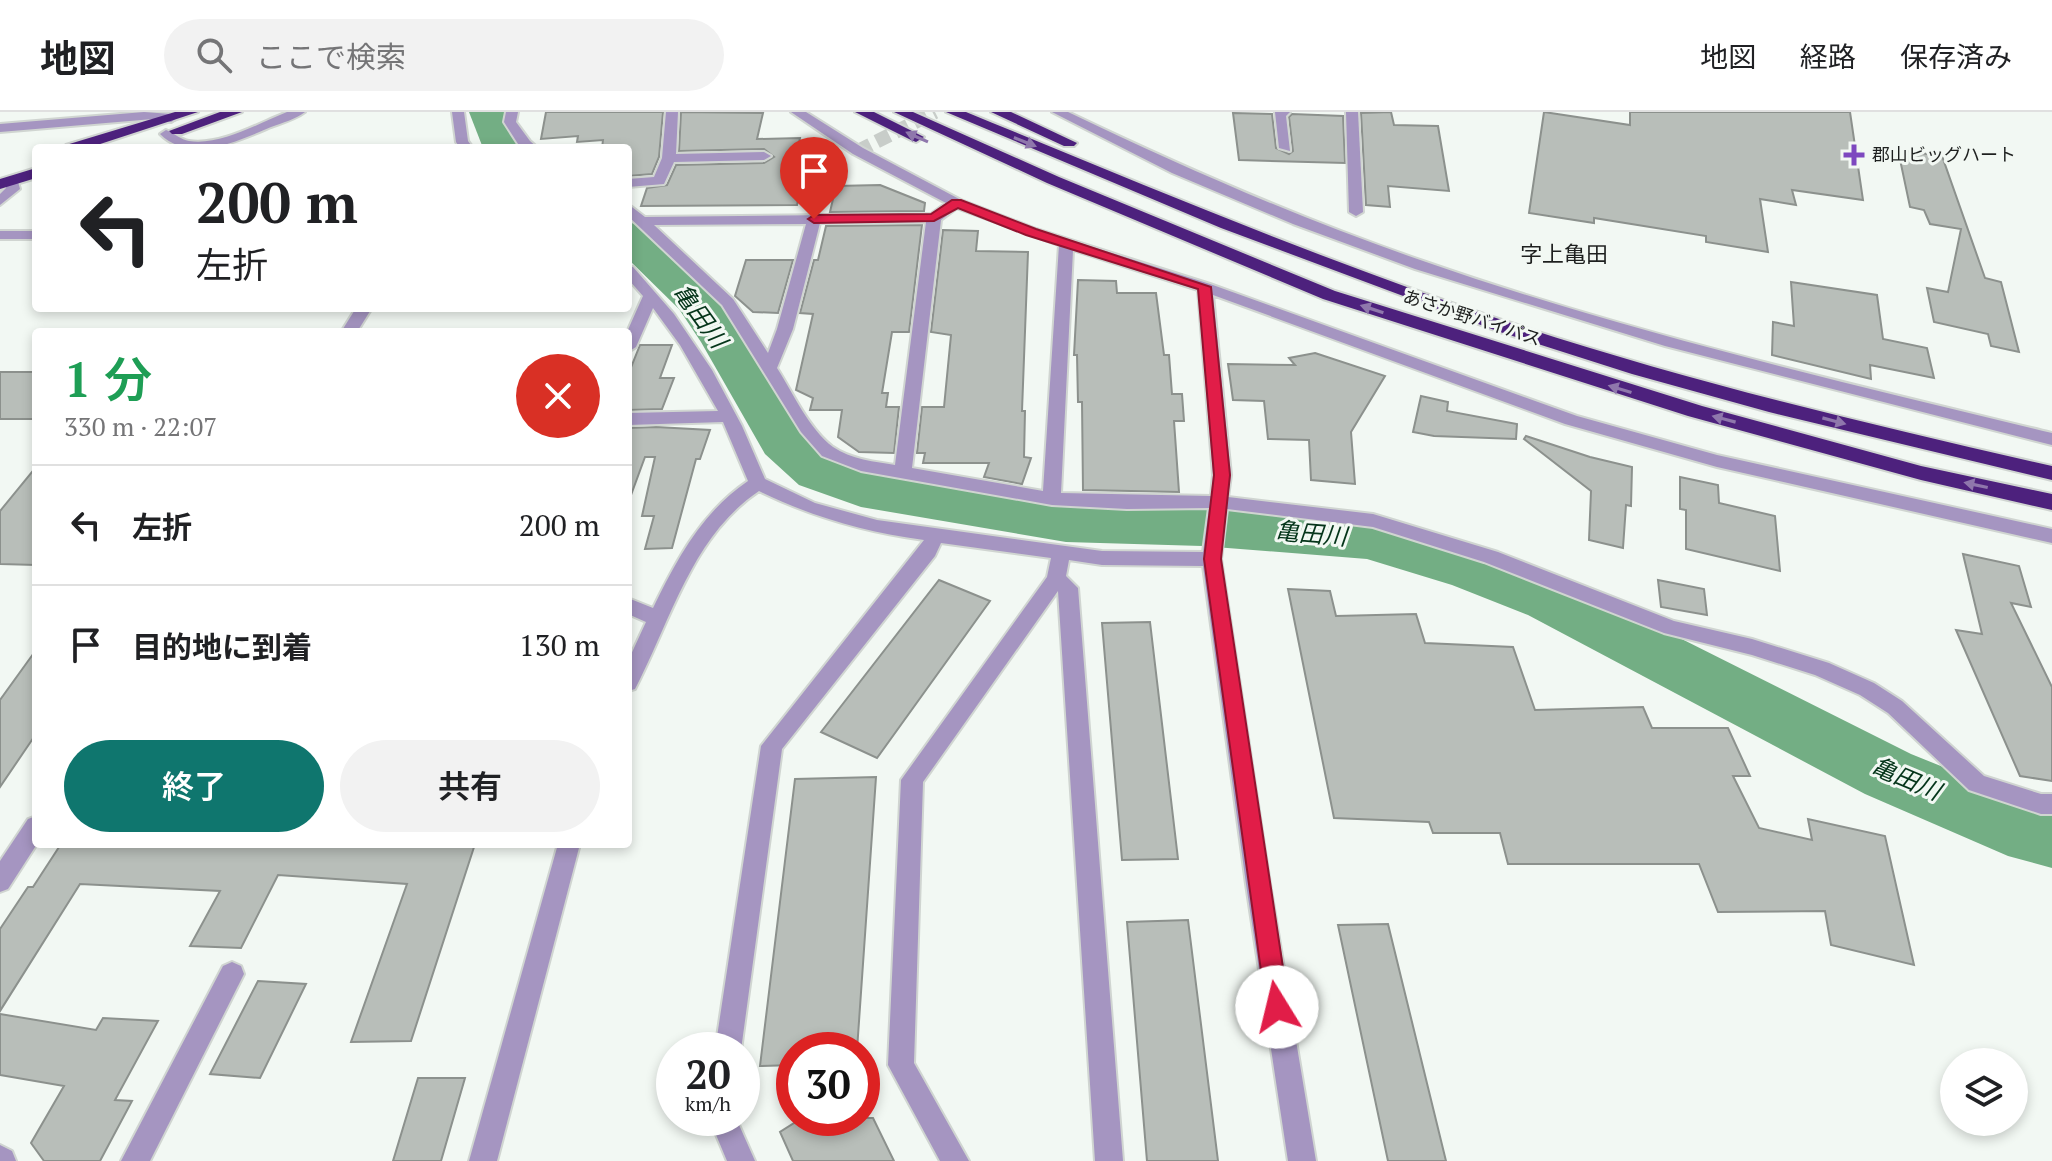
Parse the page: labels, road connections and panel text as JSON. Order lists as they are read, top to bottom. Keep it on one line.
{"streets":{"highway":["あさか野バイパス"]},"districts":["字上亀田"],"water":["亀田川"],"places":{"health":["郡山ビッグハート"]},"page":{"header":"地図","search":"ここで検索","nav":["地図","経路","保存済み"],"turn":["200 m","左折"],"heading":["1 分","330 m · 22:07"],"list":[{"name":"左折","value":"200 m"},{"name":"目的地に到着","value":"130 m"}],"buttons":["終了","共有"],"speed":"20 km/h","limit":"30"}}
